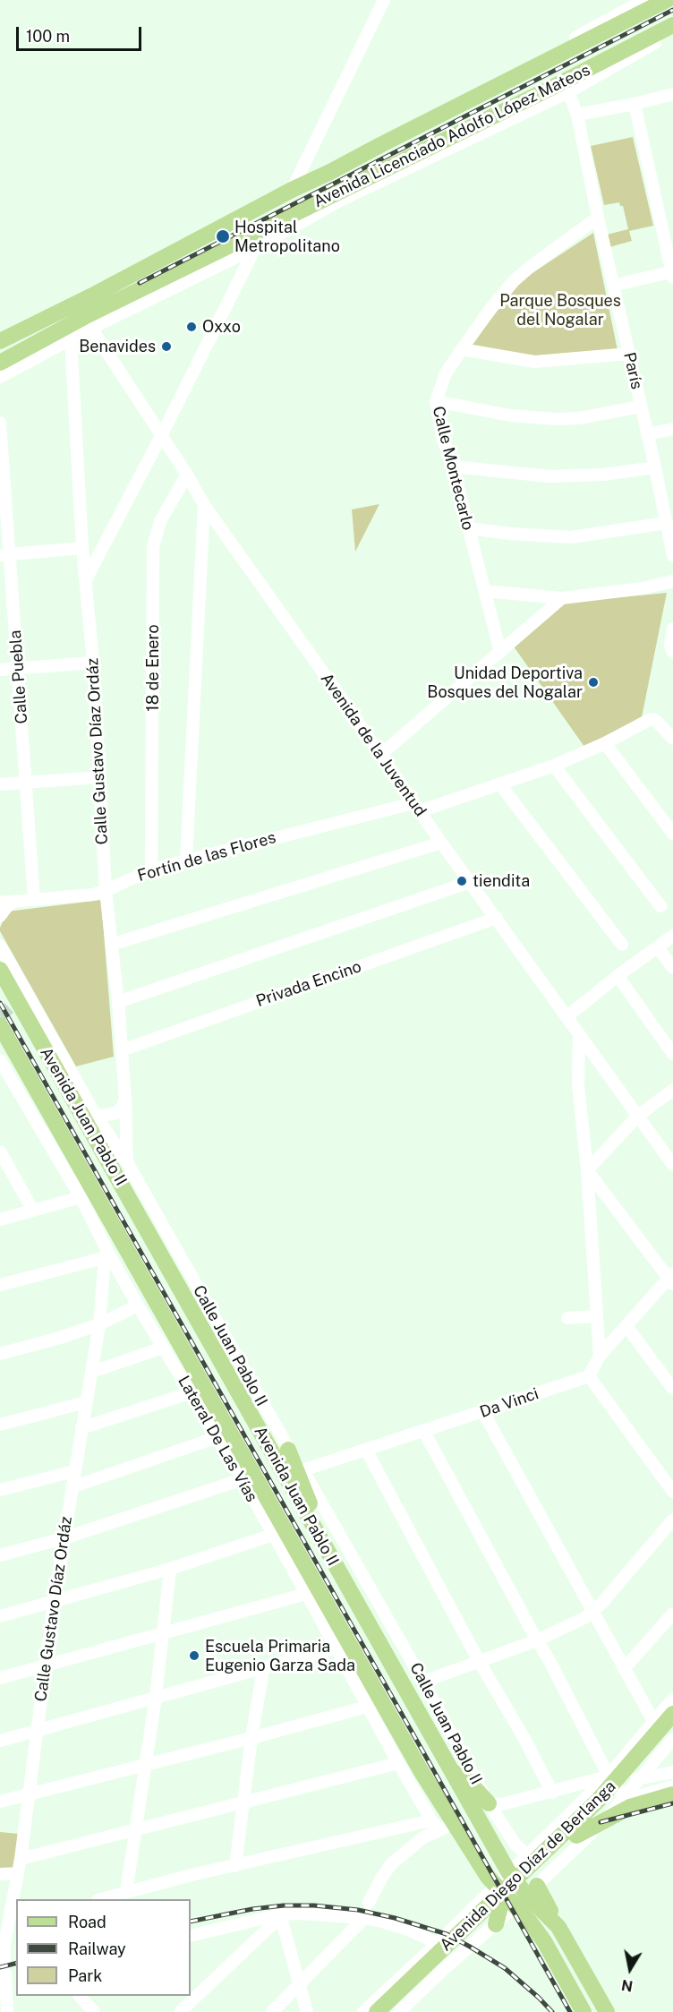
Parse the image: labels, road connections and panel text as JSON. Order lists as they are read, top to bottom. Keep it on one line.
{"streets":{"main road":["Avenida Licenciado Adolfo López Mateos","Avenida Juan Pablo II","Avenida Diego Díaz de Berlanga"],"street":["París","Calle Montecarlo","18 de Enero","Calle Puebla","Avenida de la Juventud","Calle Gustavo Díaz Ordáz","Fortín de las Flores","Privada Encino","Calle Juan Pablo II","Da Vinci","Lateral De Las Vías"]},"crossings":[["Avenida Licenciado Adolfo López Mateos","Avenida de la Juventud"],["París","Calle Montecarlo"],["18 de Enero","Avenida de la Juventud"],["18 de Enero","Fortín de las Flores"],["Calle Puebla","Fortín de las Flores"],["Avenida de la Juventud","Fortín de las Flores"],["Avenida de la Juventud","Privada Encino"],["Calle Gustavo Díaz Ordáz","Fortín de las Flores"],["Calle Gustavo Díaz Ordáz","Privada Encino"],["Calle Gustavo Díaz Ordáz","Calle Juan Pablo II"],["Calle Gustavo Díaz Ordáz","Lateral De Las Vías"],["Avenida Juan Pablo II","Lateral De Las Vías"],["Calle Juan Pablo II","Da Vinci"]],"parks":["Parque Bosques del Nogalar"],"places":["Hospital Metropolitano","Oxxo","Benavides","Unidad Deportiva Bosques del Nogalar","tiendita","Escuela Primaria Eugenio Garza Sada"],"legend":["Road","Railway","Park"],"scale_bar":"100 m","north":"bottom"}
